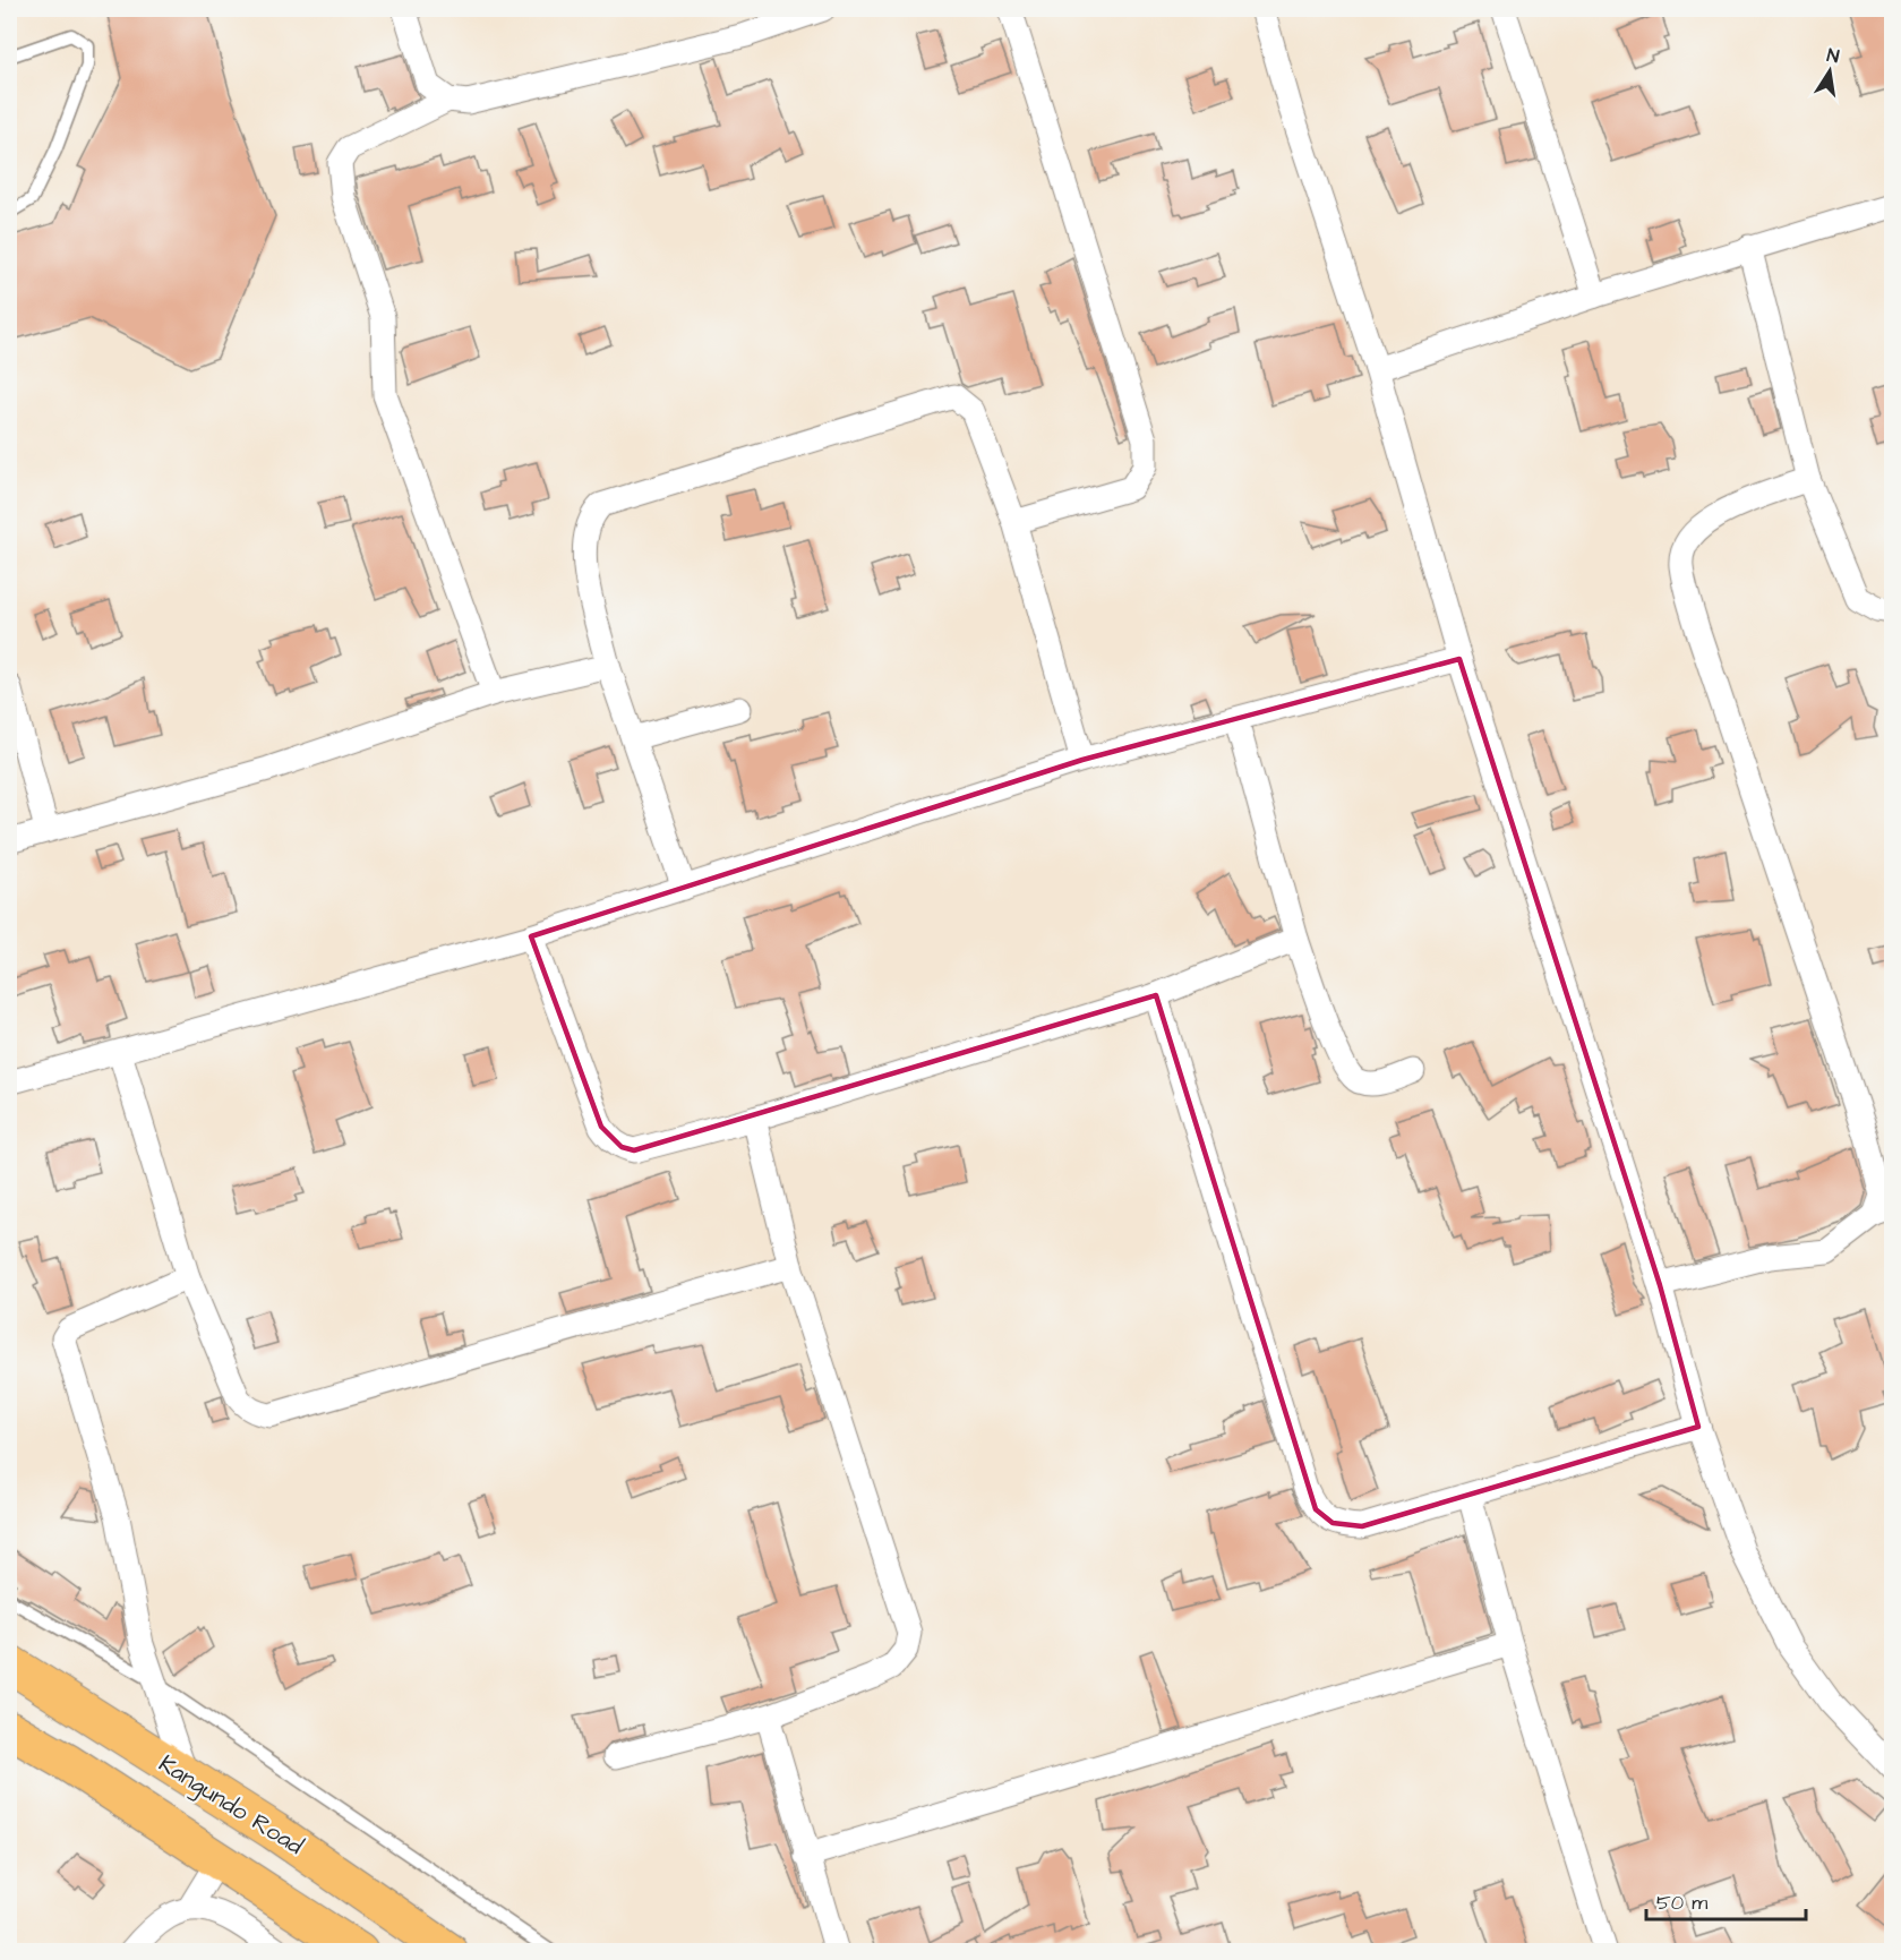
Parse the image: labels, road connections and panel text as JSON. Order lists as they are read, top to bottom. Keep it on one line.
{"streets":{"highway":["Kangundo Road"]},"scale_bar":"50 m","north":"top"}
